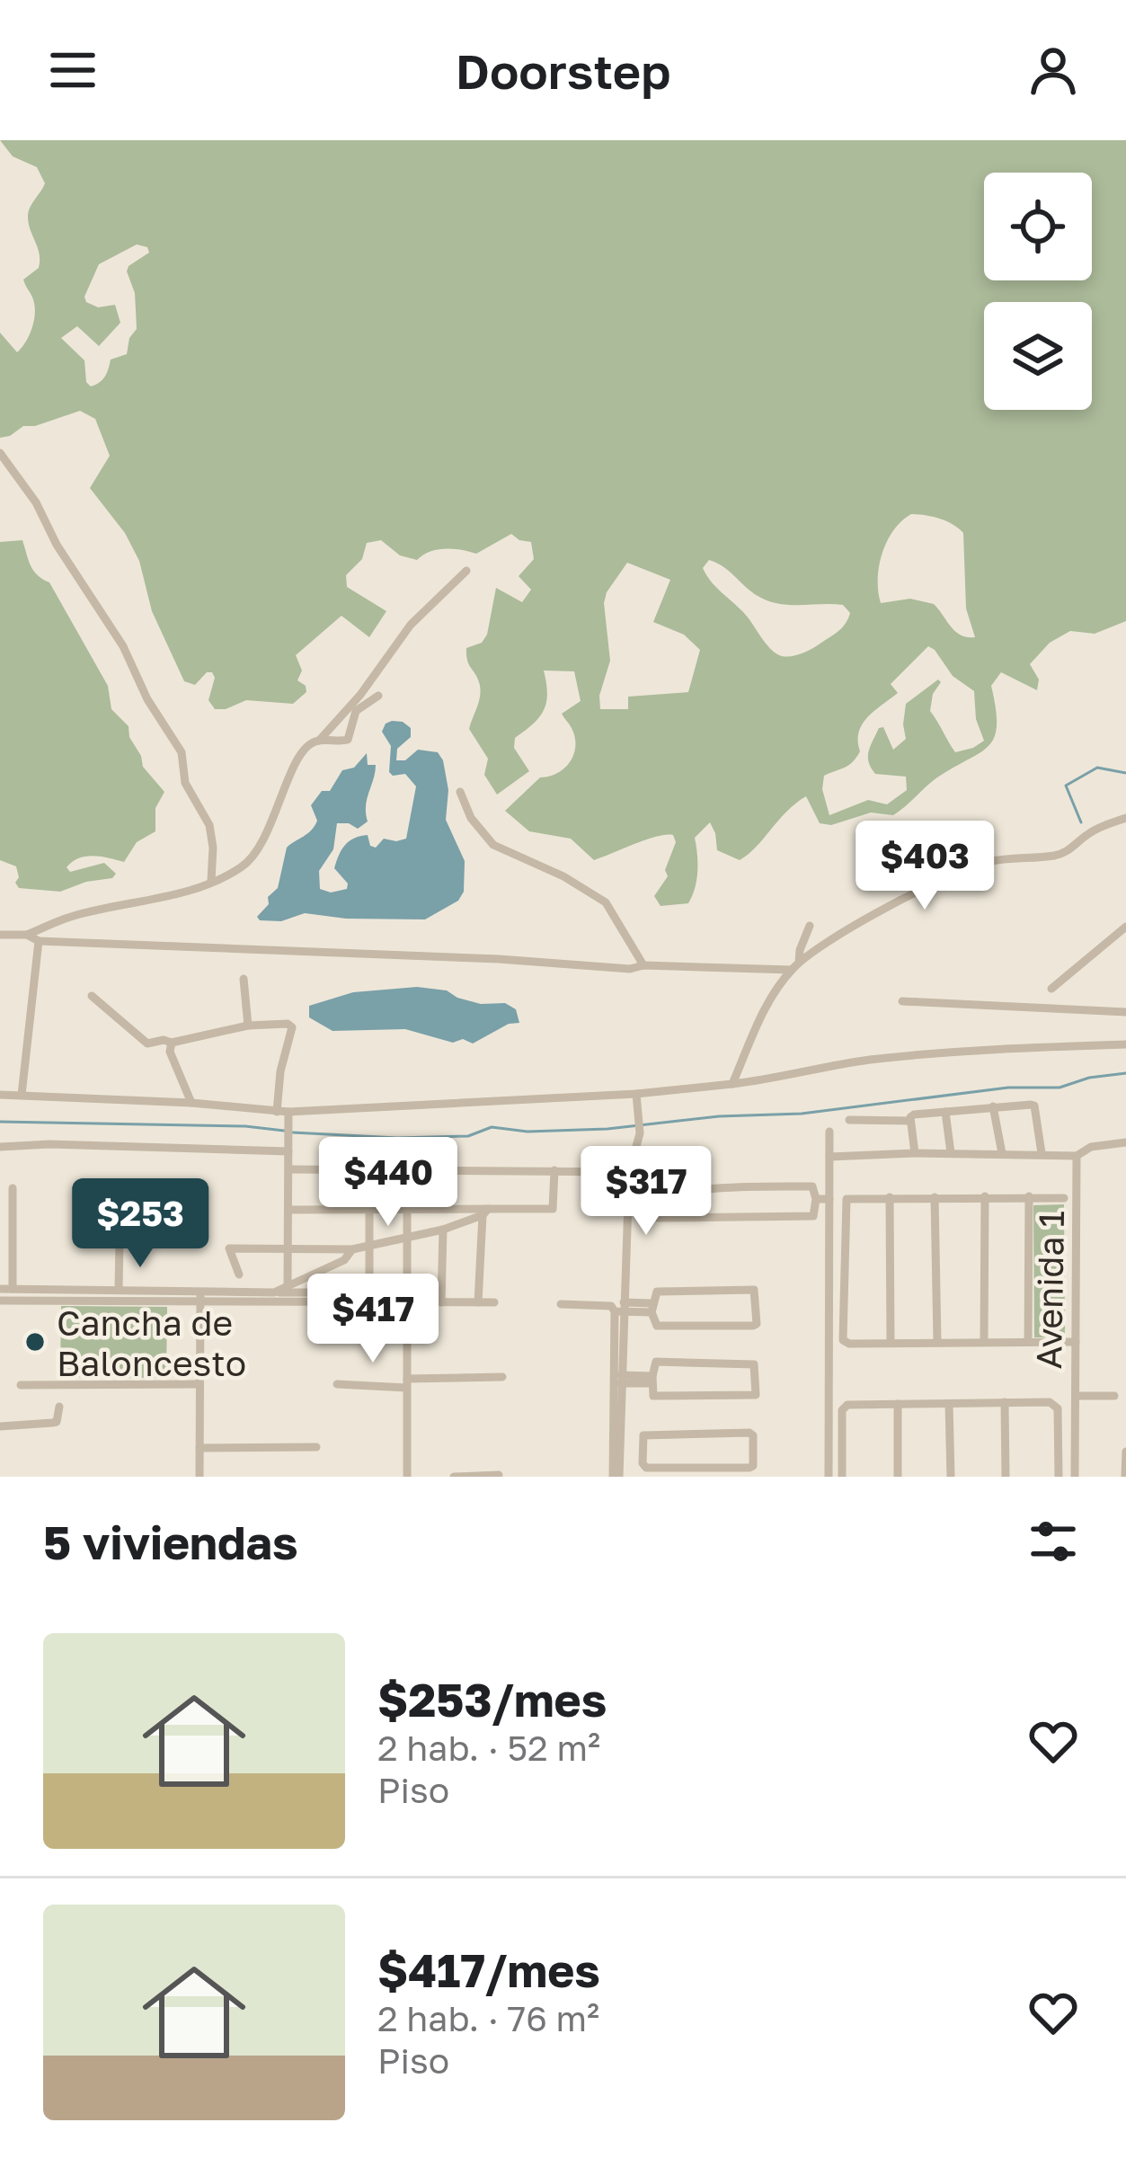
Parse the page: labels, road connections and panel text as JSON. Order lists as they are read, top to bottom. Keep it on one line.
{"streets":{"street":["Avenida 1"]},"places":["Cancha de Baloncesto"],"page":{"header":"Doorstep","price":["$403","$440","$317","$253","$417"],"heading":"5 viviendas","list":[{"name":"$253/mes","note":"2 hab. · 52 m² · Piso"},{"name":"$417/mes","note":"2 hab. · 76 m² · Piso"}]}}
